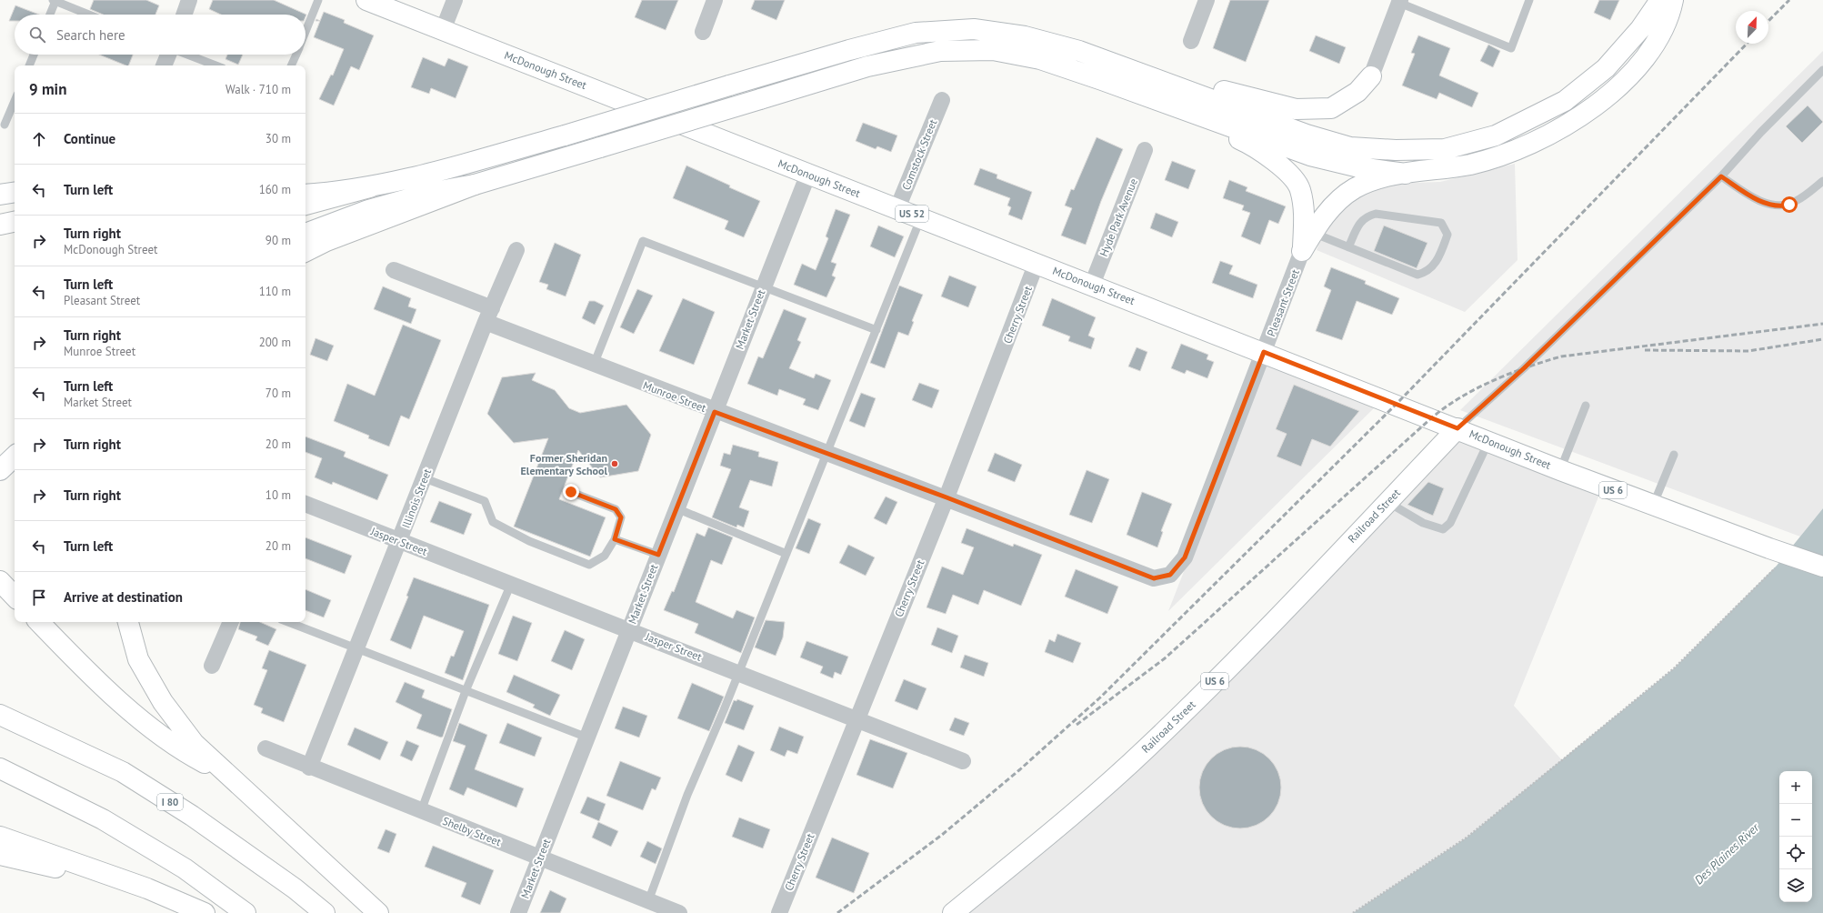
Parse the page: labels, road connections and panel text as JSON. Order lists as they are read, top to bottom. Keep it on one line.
{"streets":{"main road":["McDonough Street","US 52","US 6","Railroad Street","I 80"],"street":["Comstock Street","Hyde Park Avenue","Pleasant Street","Cherry Street","Market Street","Munroe Street","Illinois Street","Jasper Street","Shelby Street"]},"crossings":[["McDonough Street","Comstock Street"],["McDonough Street","Hyde Park Avenue"],["McDonough Street","Pleasant Street"],["McDonough Street","Cherry Street"],["McDonough Street","Market Street"],["McDonough Street","Railroad Street"],["Pleasant Street","Munroe Street"],["Cherry Street","Munroe Street"],["Cherry Street","Jasper Street"],["Market Street","Munroe Street"],["Market Street","Jasper Street"],["Market Street","Shelby Street"],["Munroe Street","Illinois Street"],["Illinois Street","Jasper Street"],["Illinois Street","Shelby Street"]],"water":["Des Plaines River"],"places":["Former Sheridan Elementary School"],"north":"top right","page":{"search":"Search here","heading":["9 min","Walk · 710 m"],"list":[["Continue","30 m"],["Turn left","160 m"],["Turn right","McDonough Street","90 m"],["Turn left","Pleasant Street","110 m"],["Turn right","Munroe Street","200 m"],["Turn left","Market Street","70 m"],["Turn right","20 m"],["Turn right","10 m"],["Turn left","20 m"],"Arrive at destination"],"map_buttons":["+","−"]}}
